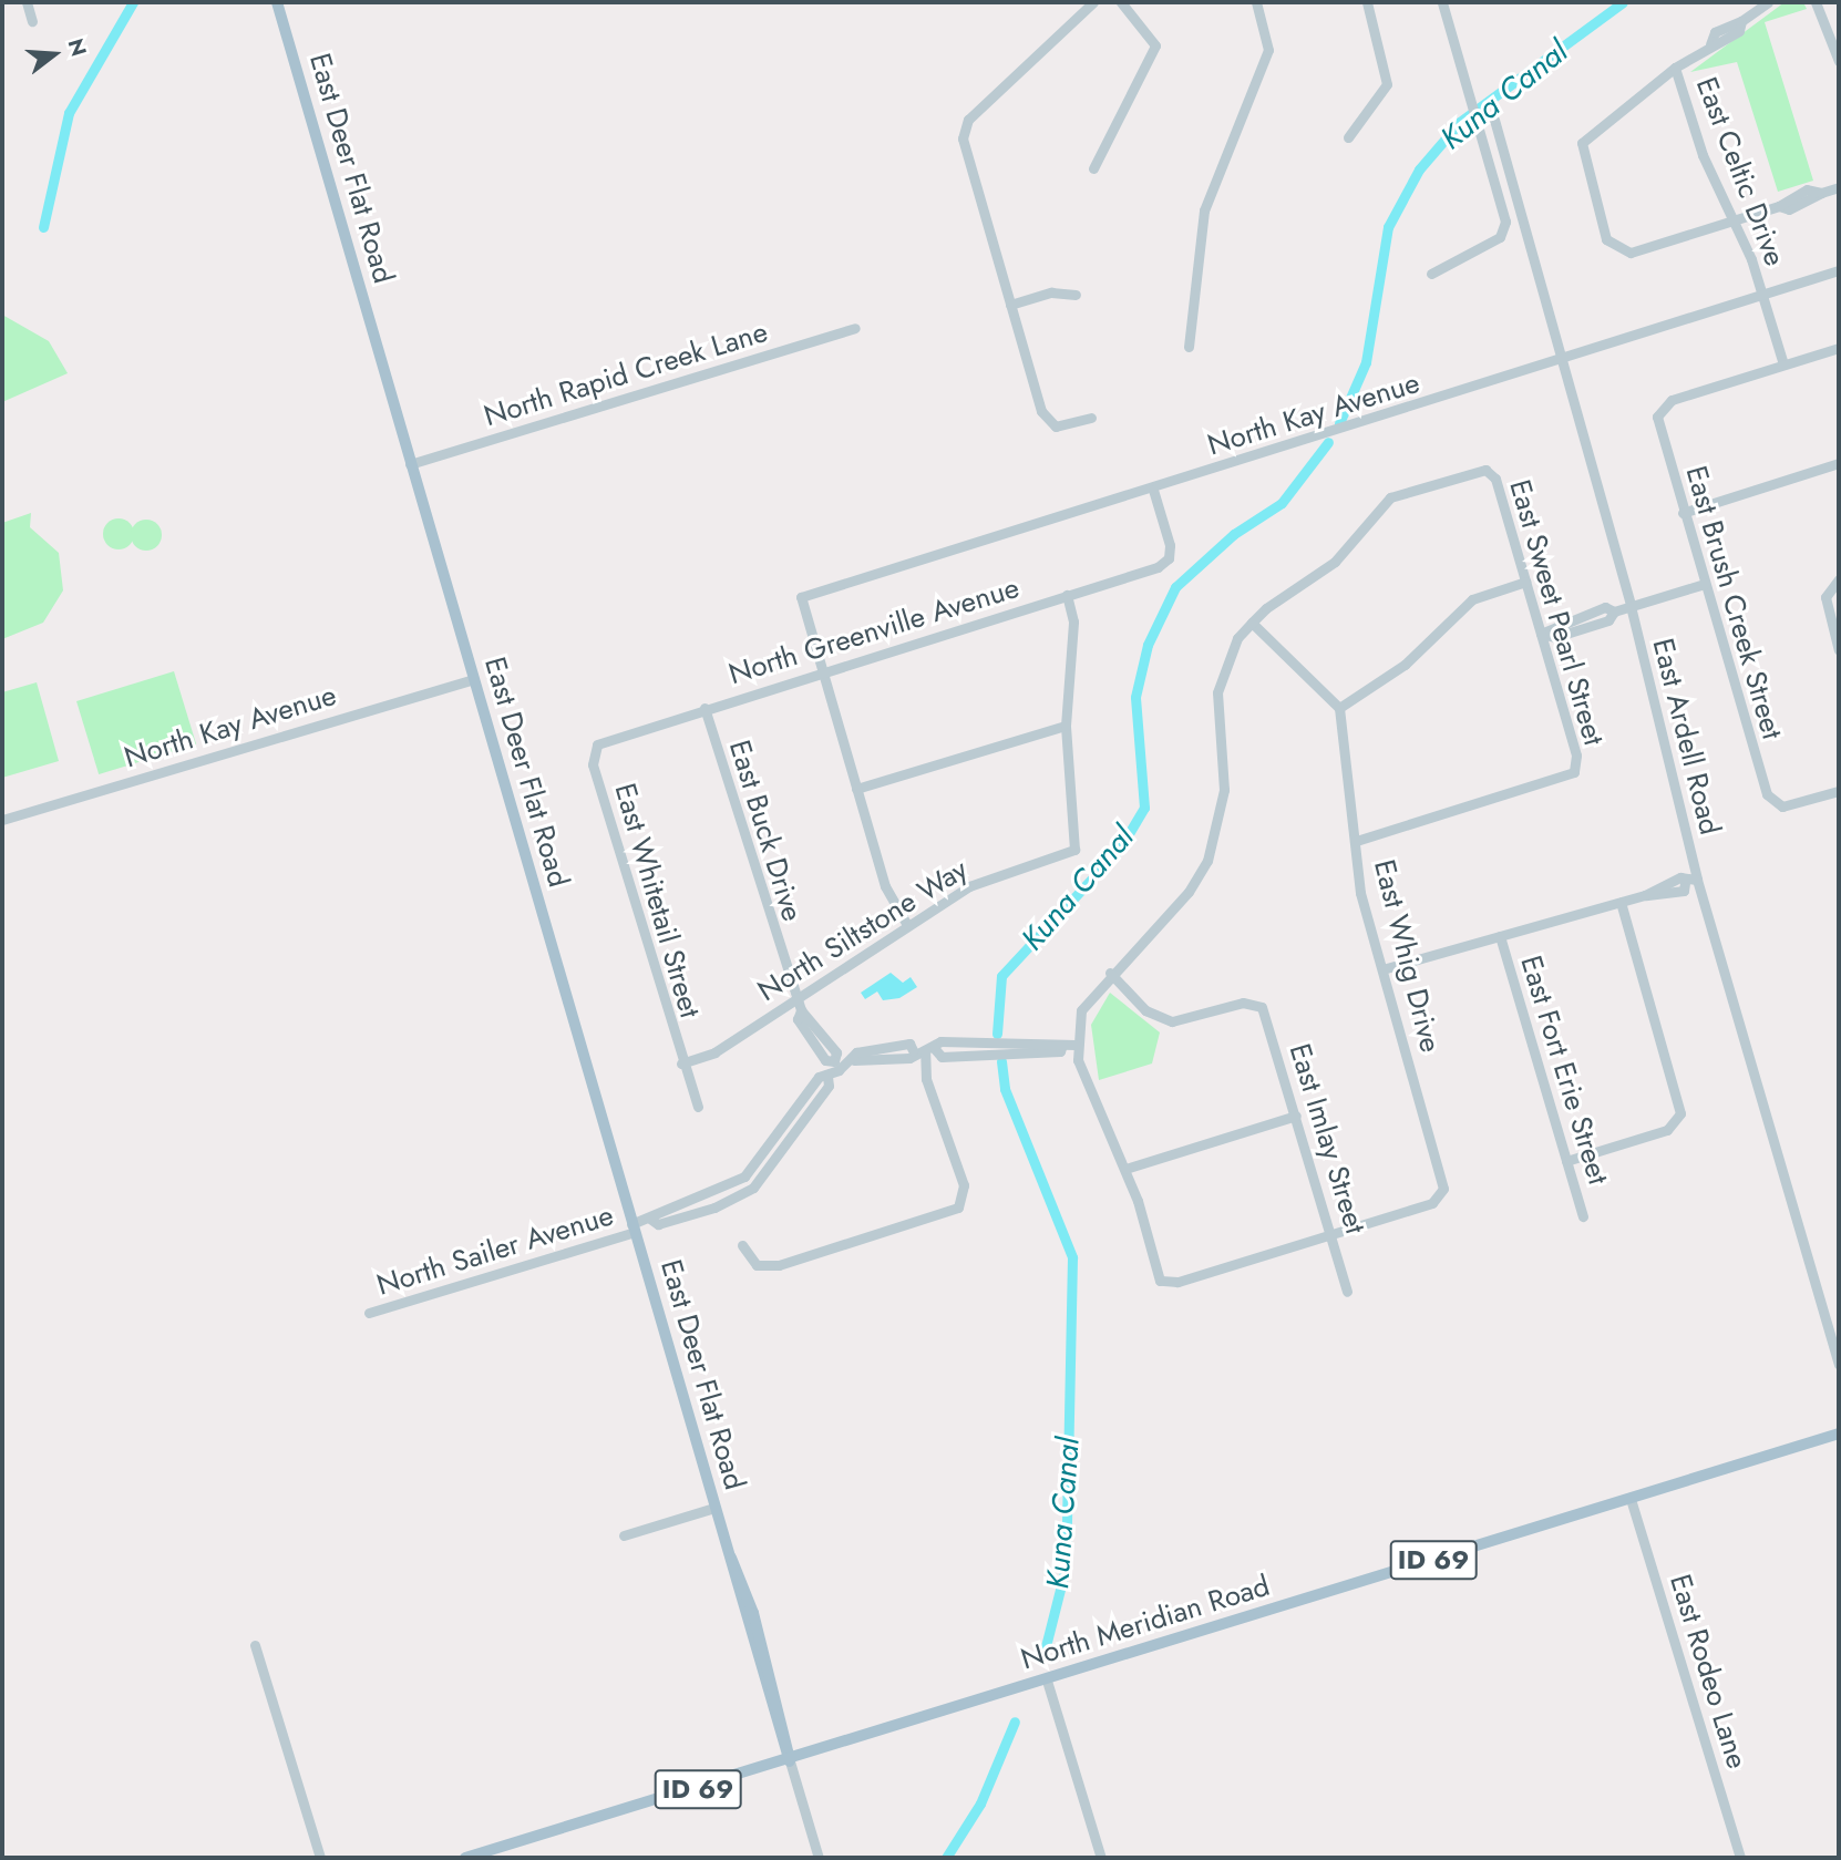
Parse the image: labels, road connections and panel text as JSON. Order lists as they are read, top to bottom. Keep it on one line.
{"streets":{"main road":["East Deer Flat Road","ID 69","North Meridian Road"],"street":["East Celtic Drive","North Rapid Creek Lane","North Kay Avenue","East Brush Creek Street","East Sweet Pearl Street","North Greenville Avenue","East Ardell Road","East Buck Drive","East Whitetail Street","North Siltstone Way","East Whig Drive","East Fort Erie Street","East Imlay Street","North Sailer Avenue","East Rodeo Lane"]},"crossings":[["East Deer Flat Road","North Rapid Creek Lane"],["East Deer Flat Road","North Kay Avenue"],["East Deer Flat Road","North Sailer Avenue"],["East Deer Flat Road","North Meridian Road"],["East Celtic Drive","North Kay Avenue"],["East Celtic Drive","East Brush Creek Street"],["North Kay Avenue","North Greenville Avenue"],["North Kay Avenue","East Ardell Road"],["East Sweet Pearl Street","East Whig Drive"],["North Greenville Avenue","East Buck Drive"],["North Greenville Avenue","East Whitetail Street"],["East Buck Drive","North Siltstone Way"],["East Buck Drive","North Sailer Avenue"],["East Whitetail Street","North Siltstone Way"],["East Whig Drive","East Imlay Street"],["North Meridian Road","East Rodeo Lane"]],"water":["Kuna Canal"],"north":"right"}
